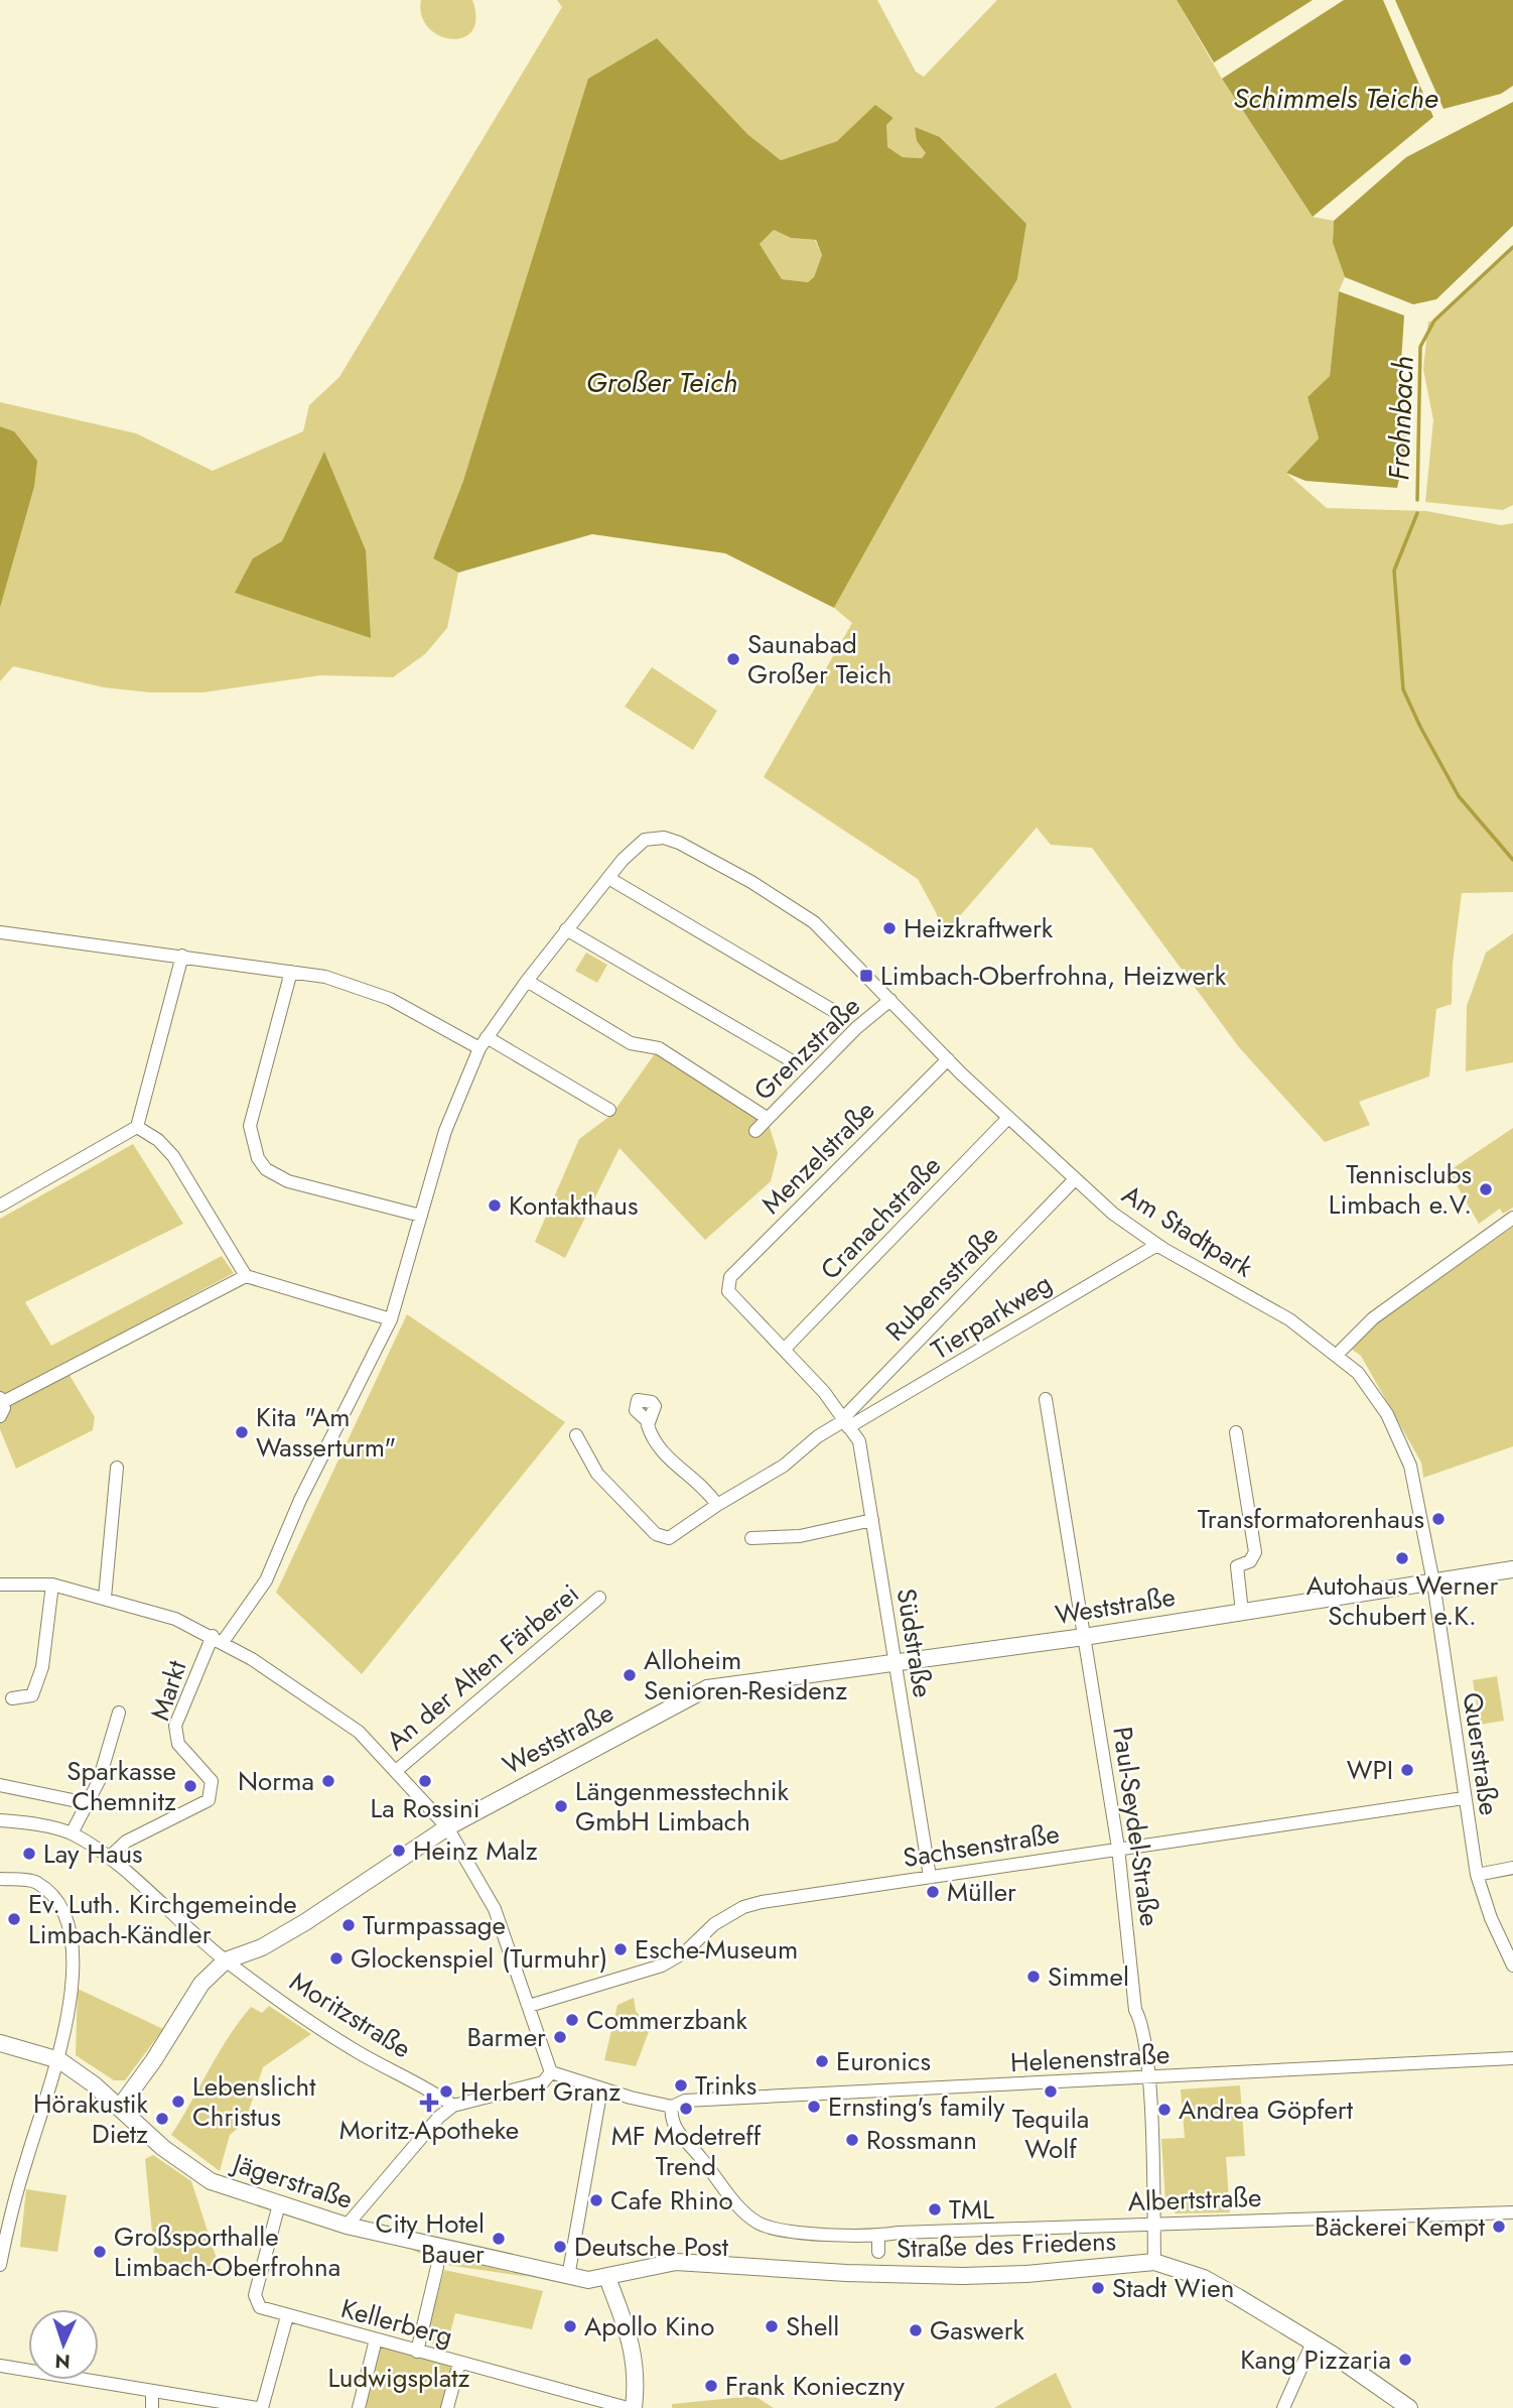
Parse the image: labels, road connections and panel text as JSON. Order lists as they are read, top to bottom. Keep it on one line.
{"streets":{"main road":["Weststraße","Jägerstraße","Straße des Friedens"],"street":["Grenzstraße","Menzelstraße","Cranachstraße","Am Stadtpark","Rubensstraße","Tierparkweg","Südstraße","An der Alten Färberei","Markt","Querstraße","Paul-Seydel-Straße","Sachsenstraße","Moritzstraße","Helenenstraße","Albertstraße","Kellerberg"]},"crossings":[["Grenzstraße","Am Stadtpark"],["Menzelstraße","Am Stadtpark"],["Menzelstraße","Südstraße"],["Cranachstraße","Am Stadtpark"],["Cranachstraße","Südstraße"],["Am Stadtpark","Rubensstraße"],["Am Stadtpark","Tierparkweg"],["Am Stadtpark","Weststraße"],["Am Stadtpark","Markt"],["Am Stadtpark","Querstraße"],["Rubensstraße","Tierparkweg"],["Rubensstraße","Südstraße"],["Tierparkweg","Südstraße"],["Weststraße","Südstraße"],["Weststraße","Querstraße"],["Weststraße","Paul-Seydel-Straße"],["Weststraße","Moritzstraße"],["Südstraße","Sachsenstraße"],["Markt","Moritzstraße"],["Querstraße","Sachsenstraße"],["Paul-Seydel-Straße","Sachsenstraße"],["Paul-Seydel-Straße","Helenenstraße"],["Paul-Seydel-Straße","Albertstraße"],["Paul-Seydel-Straße","Straße des Friedens"],["Helenenstraße","Albertstraße"],["Jägerstraße","Straße des Friedens"],["Jägerstraße","Kellerberg"]],"water":["Schimmels Teiche","Großer Teich","Frohnbach"],"parks":["Ludwigsplatz"],"places":{"other":["Saunabad Großer Teich","Heizkraftwerk","Tennisclubs Limbach e.V.","Kontakthaus","Kita \"Am Wasserturm\"","Transformatorenhaus","Autohaus Werner Schubert e.K.","Alloheim Senioren-Residenz","WPI","Norma","La Rossini","Sparkasse Chemnitz","Längenmesstechnik GmbH Limbach","Heinz Malz","Lay Haus","Müller","Ev. Luth. Kirchgemeinde Limbach-Kändler","Turmpassage","Esche-Museum","Glockenspiel (Turmuhr)","Simmel","Commerzbank","Barmer","Euronics","Trinks","Herbert Granz","Tequila Wolf","Lebenslicht Christus","Ernsting's family","MF Modetreff Trend","Andrea Göpfert","Hörakustik Dietz","Rossmann","Cafe Rhino","TML","Bäckerei Kempt","City Hotel Bauer","Deutsche Post","Großsporthalle Limbach-Oberfrohna","Stadt Wien","Apollo Kino","Shell","Gaswerk","Kang Pizzaria","Frank Konieczny"],"transit":["Limbach-Oberfrohna, Heizwerk"],"health":["Moritz-Apotheke"]},"north":"bottom"}
